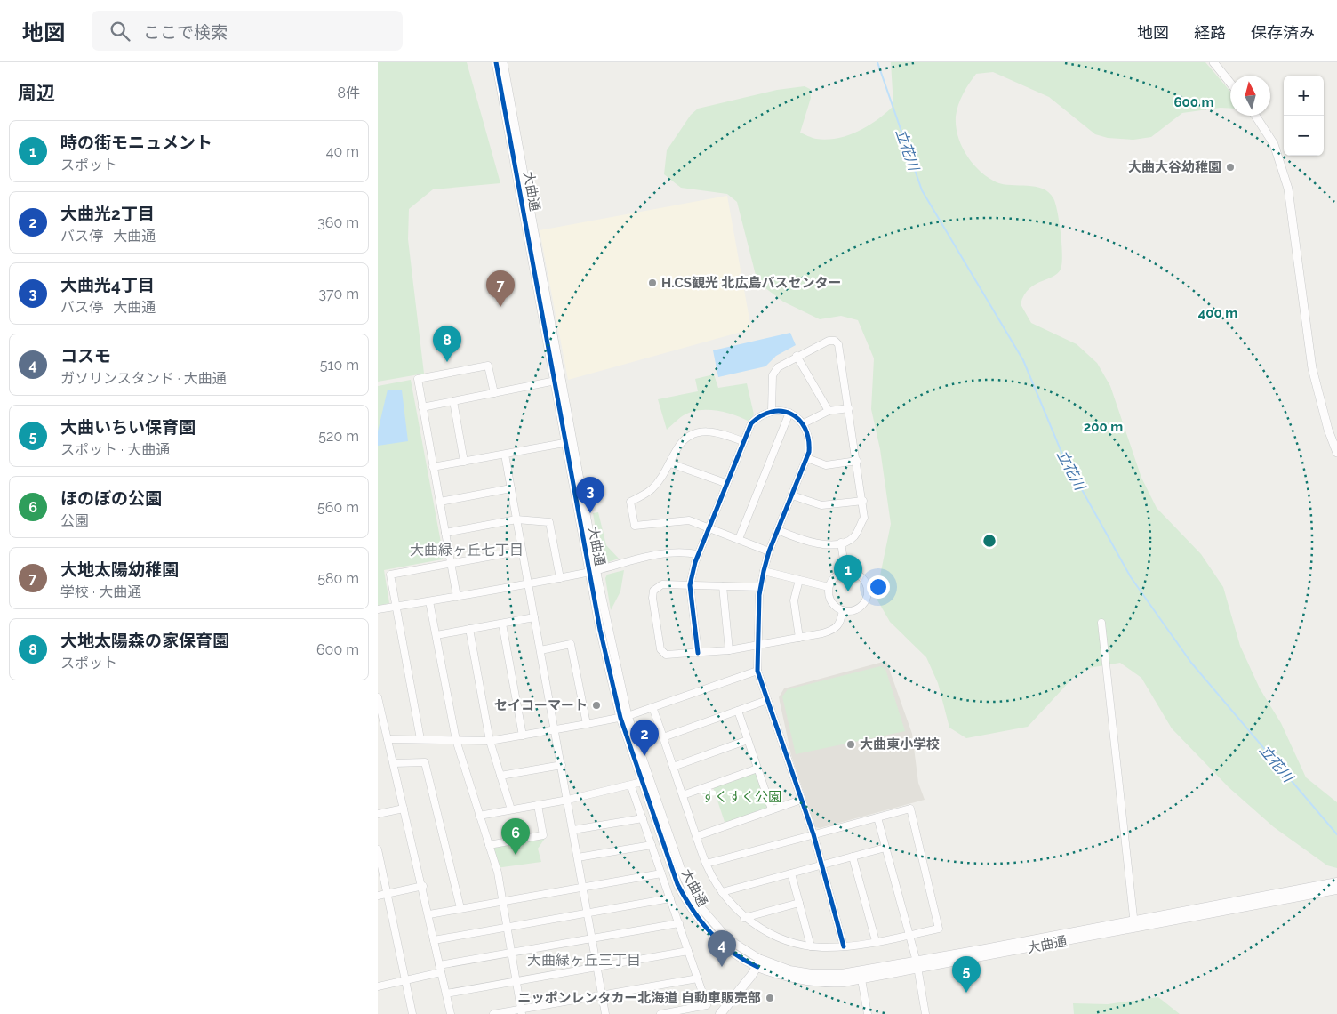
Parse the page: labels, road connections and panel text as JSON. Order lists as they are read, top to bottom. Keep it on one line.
{"streets":{"main road":["大曲通"]},"districts":["大曲緑ヶ丘七丁目","大曲緑ヶ丘三丁目"],"water":["立花川"],"parks":["すくすく公園"],"places":["大曲大谷幼稚園","H.CS観光 北広島バスセンター","セイコーマート","大曲東小学校","ニッポンレンタカー北海道 自動車販売部"],"north":"top","page":{"header":"地図","search":"ここで検索","nav":["地図","経路","保存済み"],"heading":["周辺","8件"],"map_buttons":["+","−"],"list":[{"mark":"1","name":"時の街モニュメント","note":"スポット","value":"40 m"},{"mark":"2","name":"大曲光2丁目","note":"バス停 · 大曲通","value":"360 m"},{"mark":"3","name":"大曲光4丁目","note":"バス停 · 大曲通","value":"370 m"},{"mark":"4","name":"コスモ","note":"ガソリンスタンド · 大曲通","value":"510 m"},{"mark":"5","name":"大曲いちい保育園","note":"スポット · 大曲通","value":"520 m"},{"mark":"6","name":"ほのぼの公園","note":"公園","value":"560 m"},{"mark":"7","name":"大地太陽幼稚園","note":"学校 · 大曲通","value":"580 m"},{"mark":"8","name":"大地太陽森の家保育園","note":"スポット","value":"600 m"}],"pins":["7","8","3","1","2","6","4","5"]},"rings":["600 m","400 m","200 m"]}
